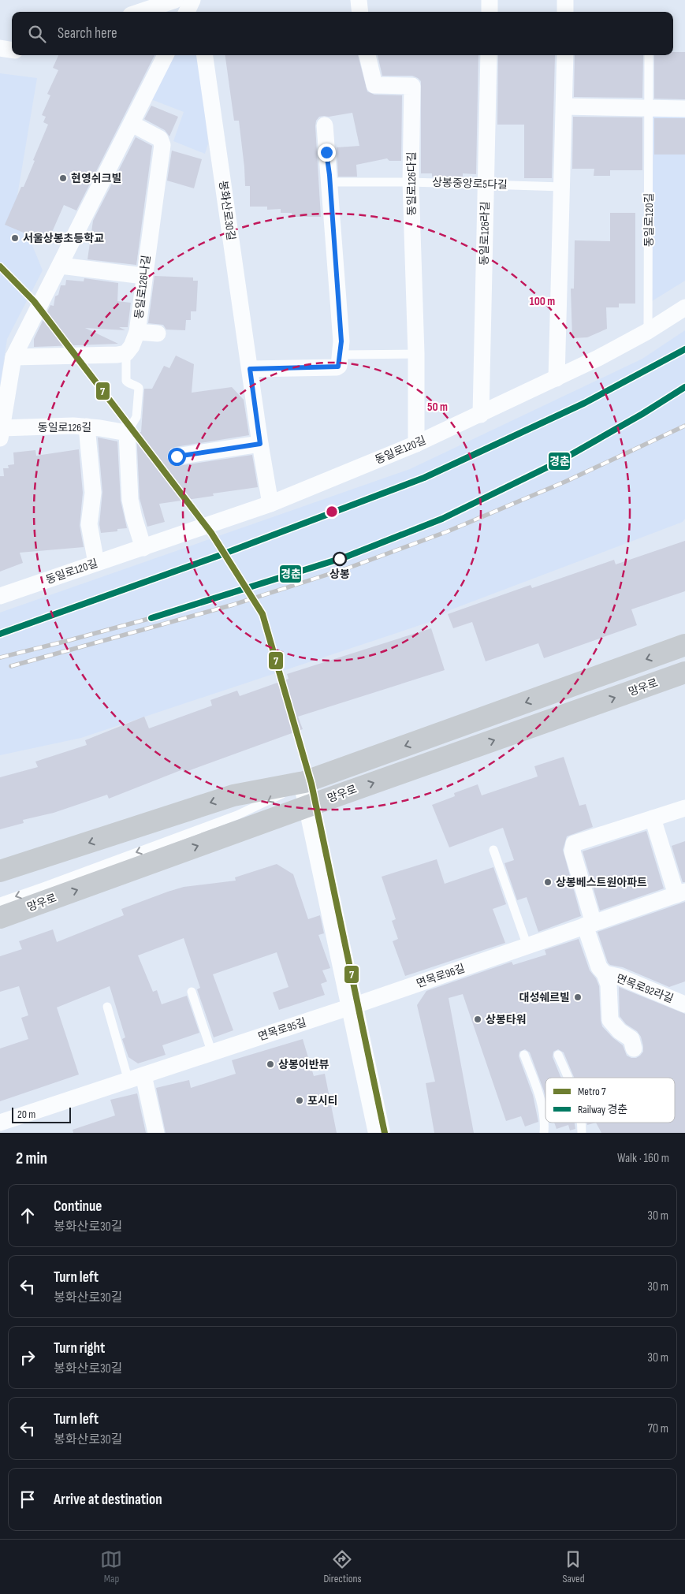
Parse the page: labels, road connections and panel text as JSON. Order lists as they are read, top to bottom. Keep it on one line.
{"streets":{"main road":["망우로"],"street":["동일로126다길","봉화산로30길","동일로120길","동일로126라길","동일로126나길","동일로126길","면목로96길","면목로92라길","면목로95길"],"lane":["상봉중앙로5다길"]},"crossings":[["동일로126다길","상봉중앙로5다길"],["동일로126다길","동일로120길"],["상봉중앙로5다길","동일로126라길"],["봉화산로30길","동일로120길"],["동일로120길","동일로126라길"],["면목로96길","면목로95길"]],"places":["현영쉬크빌","서울상봉초등학교","상봉","상봉베스트원아파트","대성쉐르빌","상봉타워","상봉어반뷰","포시티"],"lines":["metro line 7","rail line 경춘"],"legend":["Metro 7","Railway 경춘"],"scale_bar":"20 m","page":{"search":"Search here","scale":"20 m","heading":["2 min","Walk · 160 m"],"list":[["Continue","봉화산로30길","30 m"],["Turn left","봉화산로30길","30 m"],["Turn right","봉화산로30길","30 m"],["Turn left","봉화산로30길","70 m"],"Arrive at destination"],"nav":["Map","Directions","Saved"]},"rings":["100 m","50 m"]}
